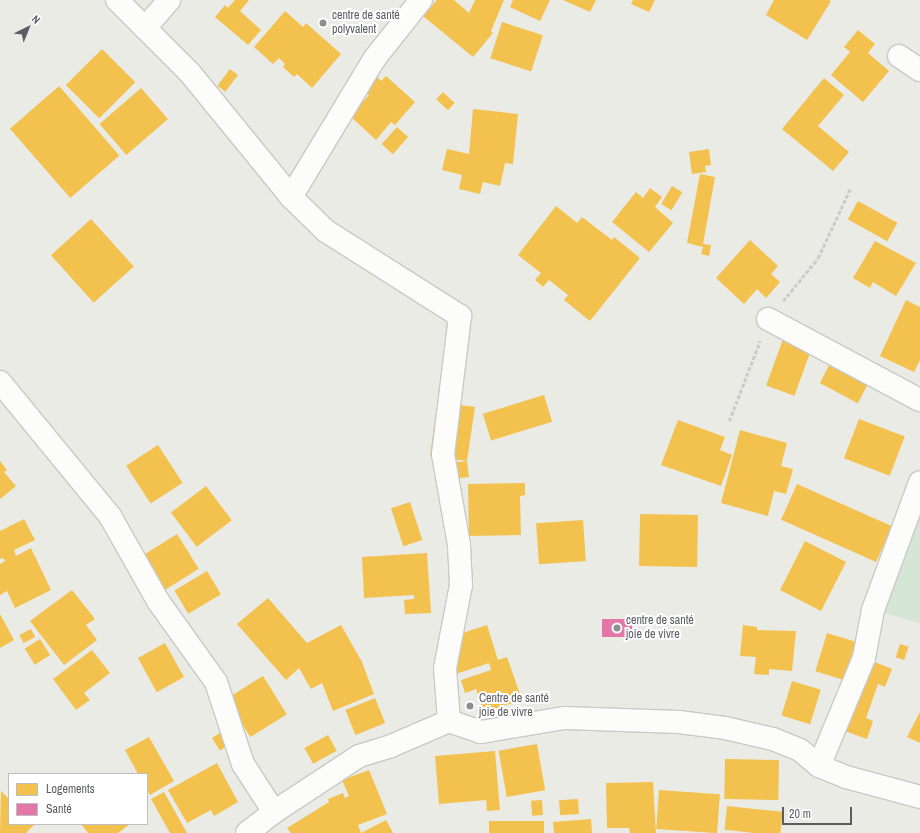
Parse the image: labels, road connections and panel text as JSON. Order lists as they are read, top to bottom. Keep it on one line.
{"places":["centre de santé polyvalent","centre de santé joie de vivre","Centre de santé joie de vivre"],"legend":["Logements","Santé"],"scale_bar":"20 m","north":"top right"}
